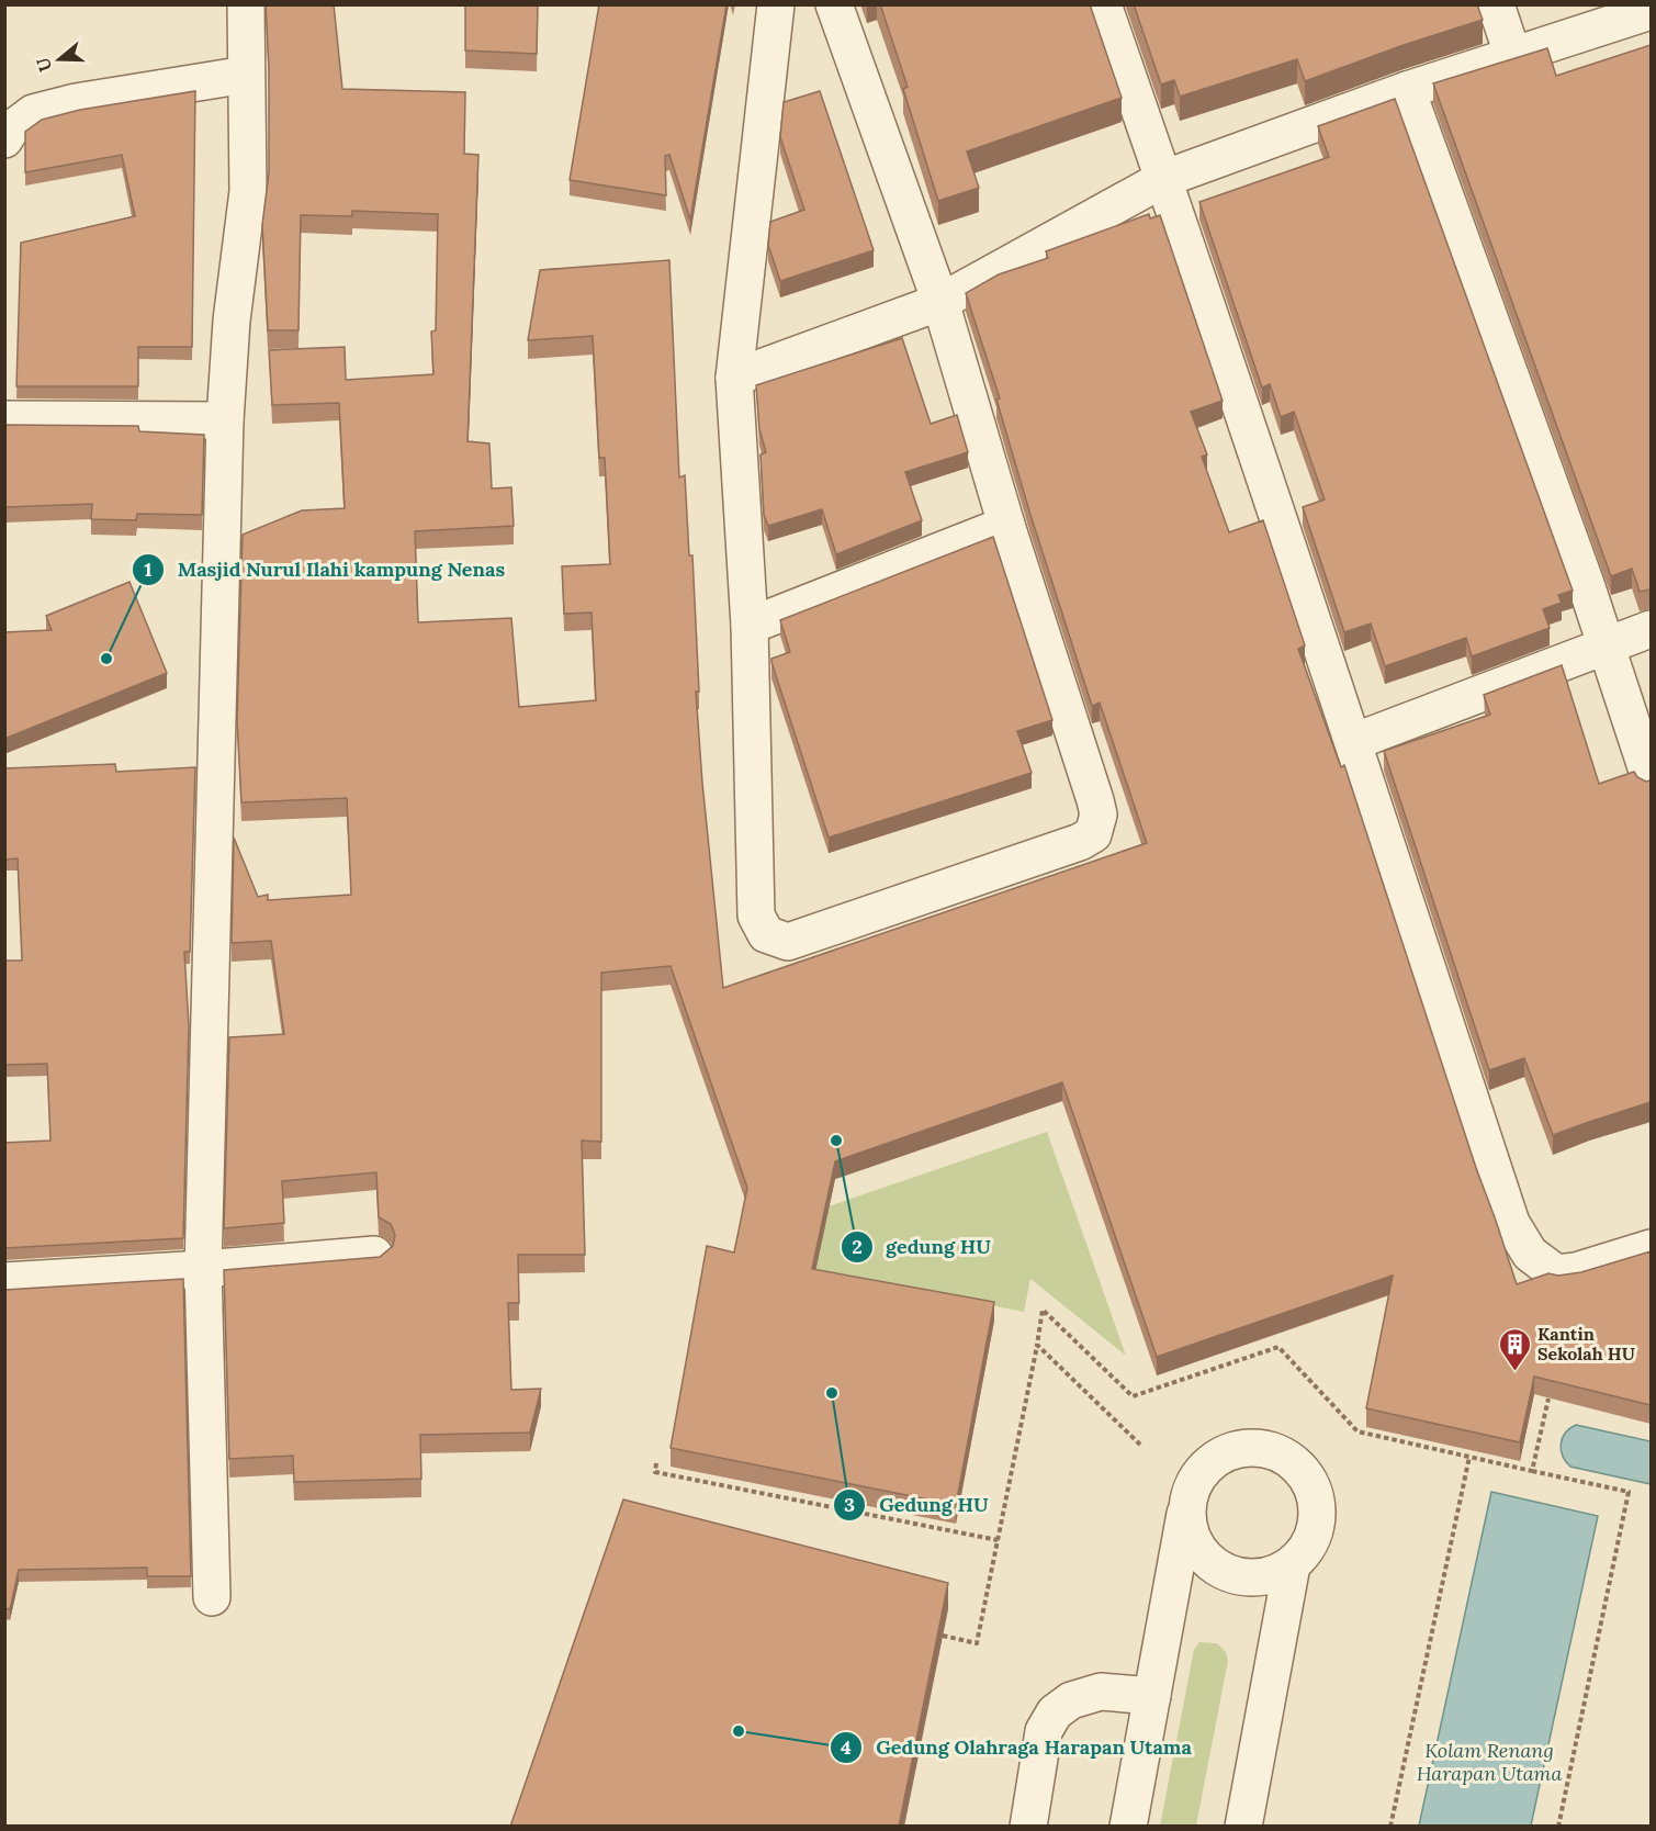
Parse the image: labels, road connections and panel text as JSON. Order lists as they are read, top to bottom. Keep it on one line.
{"water":["Kolam Renang Harapan Utama"],"places":{"other":["Masjid Nurul Ilahi kampung Nenas","gedung HU","Gedung HU","Gedung Olahraga Harapan Utama"],"building":["Kantin Sekolah HU"]},"north":"left"}
